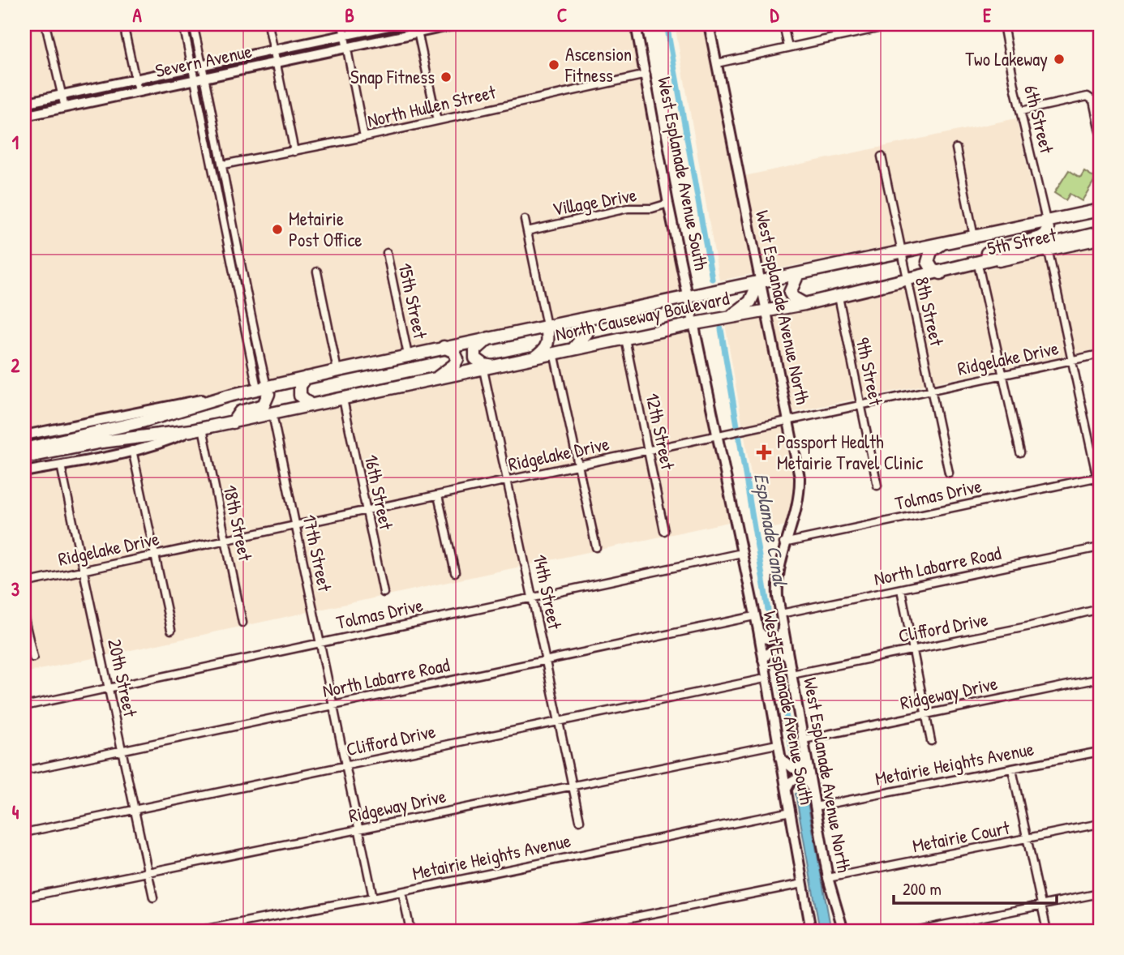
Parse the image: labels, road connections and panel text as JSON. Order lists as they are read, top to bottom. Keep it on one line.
{"streets":{"highway":["North Causeway Boulevard"],"main road":["Severn Avenue","West Esplanade Avenue South","West Esplanade Avenue North"],"street":["North Hullen Street","6th Street","Village Drive","5th Street","15th Street","8th Street","Ridgelake Drive","9th Street","12th Street","16th Street","Tolmas Drive","18th Street","17th Street","North Labarre Road","14th Street","Clifford Drive","20th Street","Ridgeway Drive","Metairie Heights Avenue","Metairie Court"]},"crossings":[["North Hullen Street","West Esplanade Avenue South"],["6th Street","North Causeway Boulevard"],["West Esplanade Avenue South","Village Drive"],["West Esplanade Avenue South","North Causeway Boulevard"],["West Esplanade Avenue South","Ridgelake Drive"],["West Esplanade Avenue South","Tolmas Drive"],["West Esplanade Avenue South","North Labarre Road"],["West Esplanade Avenue South","Clifford Drive"],["West Esplanade Avenue South","Ridgeway Drive"],["West Esplanade Avenue South","Metairie Heights Avenue"],["5th Street","North Causeway Boulevard"],["15th Street","North Causeway Boulevard"],["West Esplanade Avenue North","North Causeway Boulevard"],["West Esplanade Avenue North","Ridgelake Drive"],["West Esplanade Avenue North","Tolmas Drive"],["West Esplanade Avenue North","North Labarre Road"],["West Esplanade Avenue North","Clifford Drive"],["West Esplanade Avenue North","Ridgeway Drive"],["West Esplanade Avenue North","Metairie Heights Avenue"],["West Esplanade Avenue North","Metairie Court"],["8th Street","North Causeway Boulevard"],["8th Street","Ridgelake Drive"],["North Causeway Boulevard","9th Street"],["North Causeway Boulevard","12th Street"],["North Causeway Boulevard","16th Street"],["North Causeway Boulevard","18th Street"],["North Causeway Boulevard","17th Street"],["North Causeway Boulevard","14th Street"],["North Causeway Boulevard","20th Street"],["Ridgelake Drive","9th Street"],["Ridgelake Drive","12th Street"],["Ridgelake Drive","16th Street"],["Ridgelake Drive","18th Street"],["Ridgelake Drive","17th Street"],["Ridgelake Drive","14th Street"],["Ridgelake Drive","20th Street"],["Tolmas Drive","17th Street"],["Tolmas Drive","14th Street"],["Tolmas Drive","20th Street"],["17th Street","North Labarre Road"],["17th Street","Clifford Drive"],["17th Street","Ridgeway Drive"],["17th Street","Metairie Heights Avenue"],["North Labarre Road","14th Street"],["North Labarre Road","20th Street"],["14th Street","Clifford Drive"],["14th Street","Ridgeway Drive"],["Clifford Drive","20th Street"],["20th Street","Ridgeway Drive"]],"water":["Esplanade Canal"],"places":{"other":["Two Lakeway","Ascension Fitness","Snap Fitness","Metairie Post Office"],"health":["Passport Health Metairie Travel Clinic"]},"scale_bar":"200 m","grid":{"columns":["A","B","C","D","E"],"rows":["1","2","3","4"]}}
